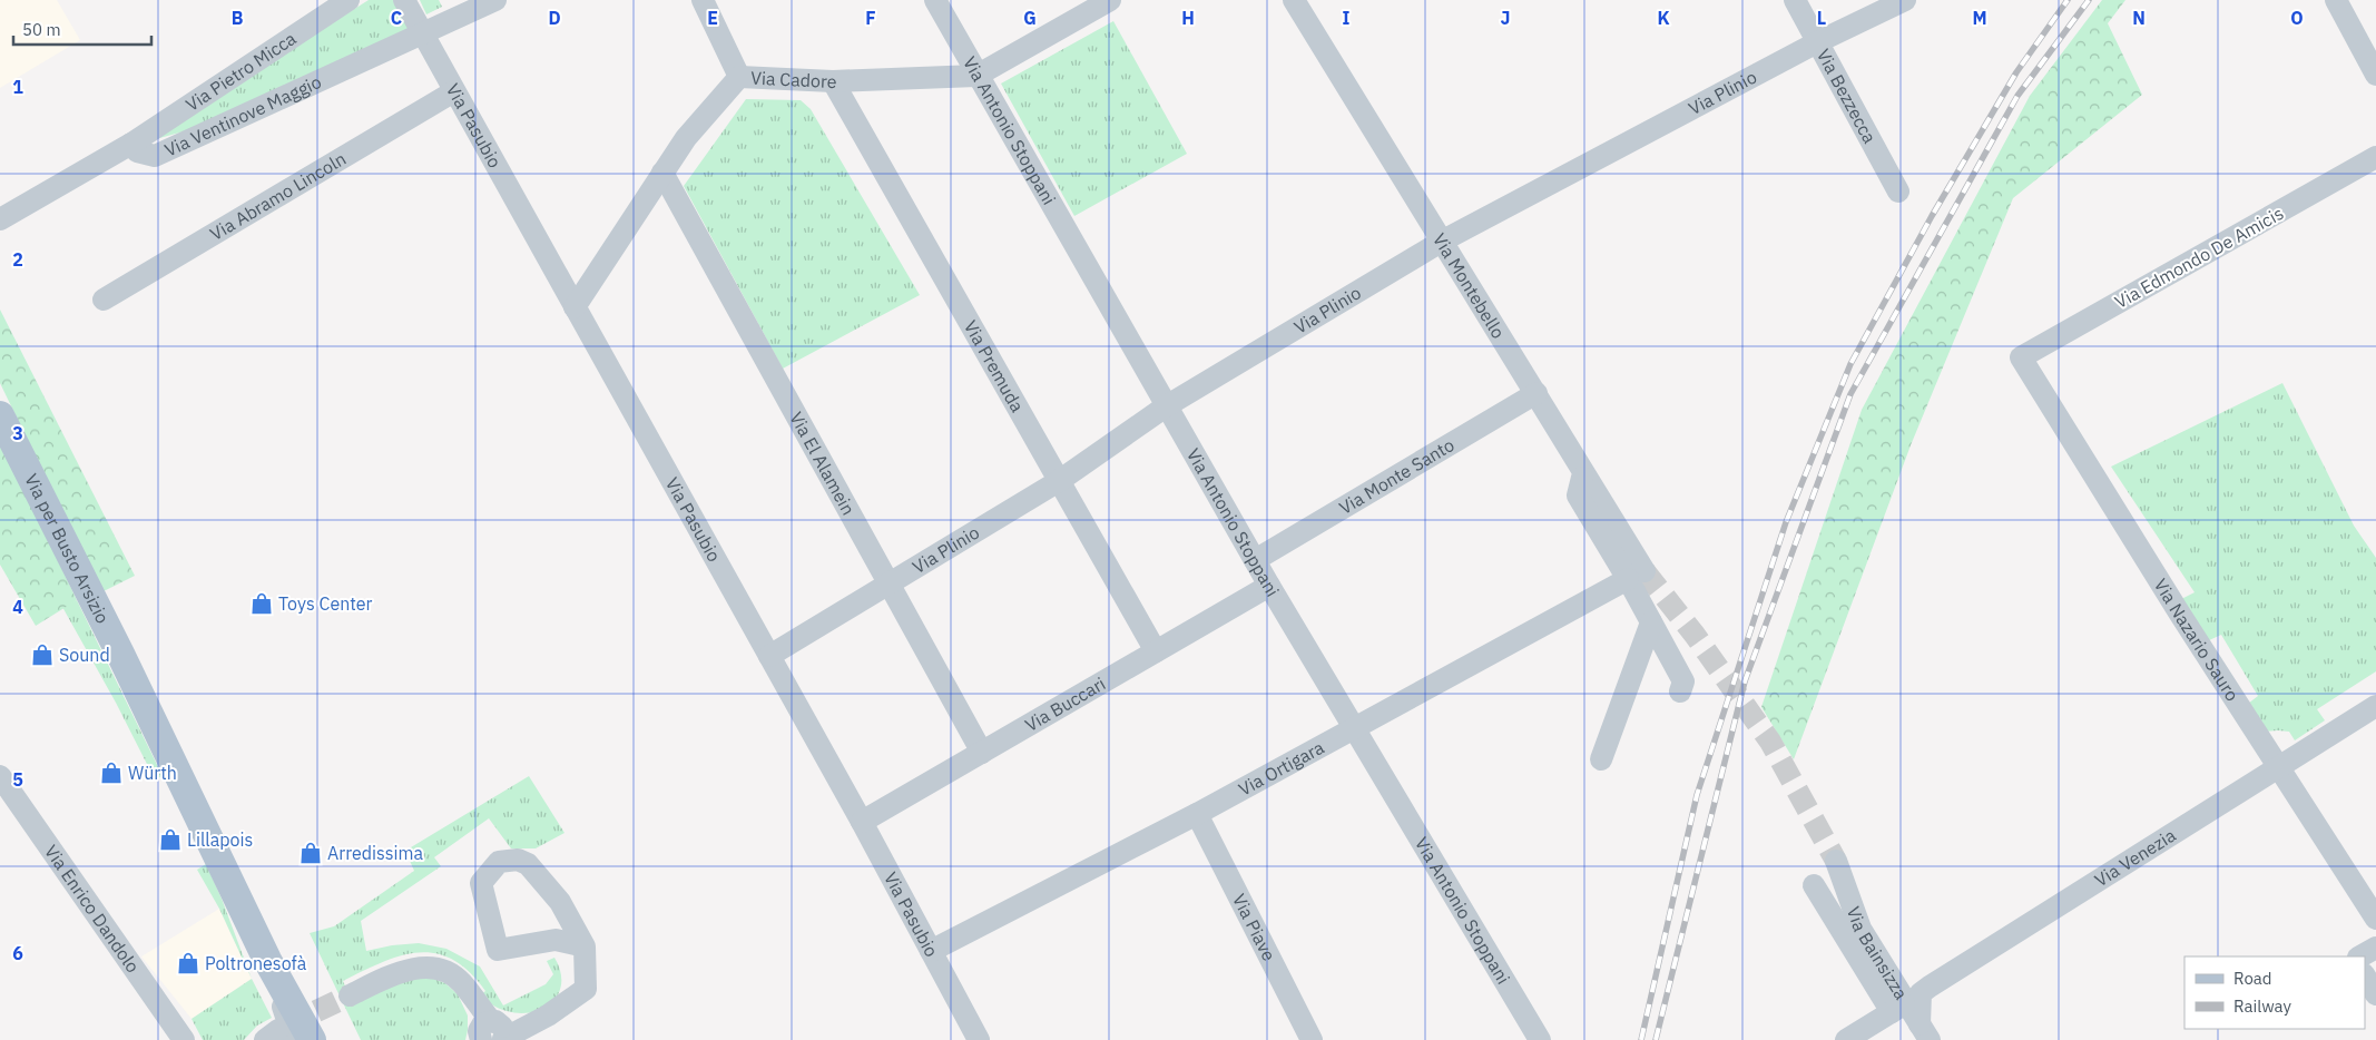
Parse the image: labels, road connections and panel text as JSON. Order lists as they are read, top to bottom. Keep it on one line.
{"streets":{"main road":["Via per Busto Arsizio"],"street":["Via Pietro Micca","Via Cadore","Via Plinio","Via Bezzecca","Via Ventinove Maggio","Via Pasubio","Via Antonio Stoppani","Via Abramo Lincoln","Via Edmondo De Amicis","Via Montebello","Via Premuda","Via El Alamein","Via Monte Santo","Via Nazario Sauro","Via Buccari","Via Ortigara","Via Venezia","Via Enrico Dandolo","Via Piave","Via Bainsizza"]},"crossings":[["Via Pietro Micca","Via Ventinove Maggio"],["Via Cadore","Via Pasubio"],["Via Cadore","Via Antonio Stoppani"],["Via Cadore","Via Premuda"],["Via Cadore","Via El Alamein"],["Via Plinio","Via Bezzecca"],["Via Plinio","Via Pasubio"],["Via Plinio","Via Antonio Stoppani"],["Via Plinio","Via Montebello"],["Via Plinio","Via Premuda"],["Via Plinio","Via El Alamein"],["Via Ventinove Maggio","Via Pasubio"],["Via Pasubio","Via Abramo Lincoln"],["Via Pasubio","Via Buccari"],["Via Pasubio","Via Ortigara"],["Via Antonio Stoppani","Via Monte Santo"],["Via Antonio Stoppani","Via Buccari"],["Via Antonio Stoppani","Via Ortigara"],["Via Edmondo De Amicis","Via Nazario Sauro"],["Via Montebello","Via Monte Santo"],["Via Montebello","Via Ortigara"],["Via Premuda","Via Buccari"],["Via El Alamein","Via Buccari"],["Via Nazario Sauro","Via Venezia"],["Via Ortigara","Via Piave"],["Via Venezia","Via Bainsizza"]],"places":{"shop":["Toys Center","Sound","Würth","Lillapois","Arredissima","Poltronesofà"]},"legend":["Road","Railway"],"scale_bar":"50 m","grid":{"columns":["B","C","D","E","F","G","H","I","J","K","L","M","N","O"],"rows":["1","2","3","4","5","6"]}}
